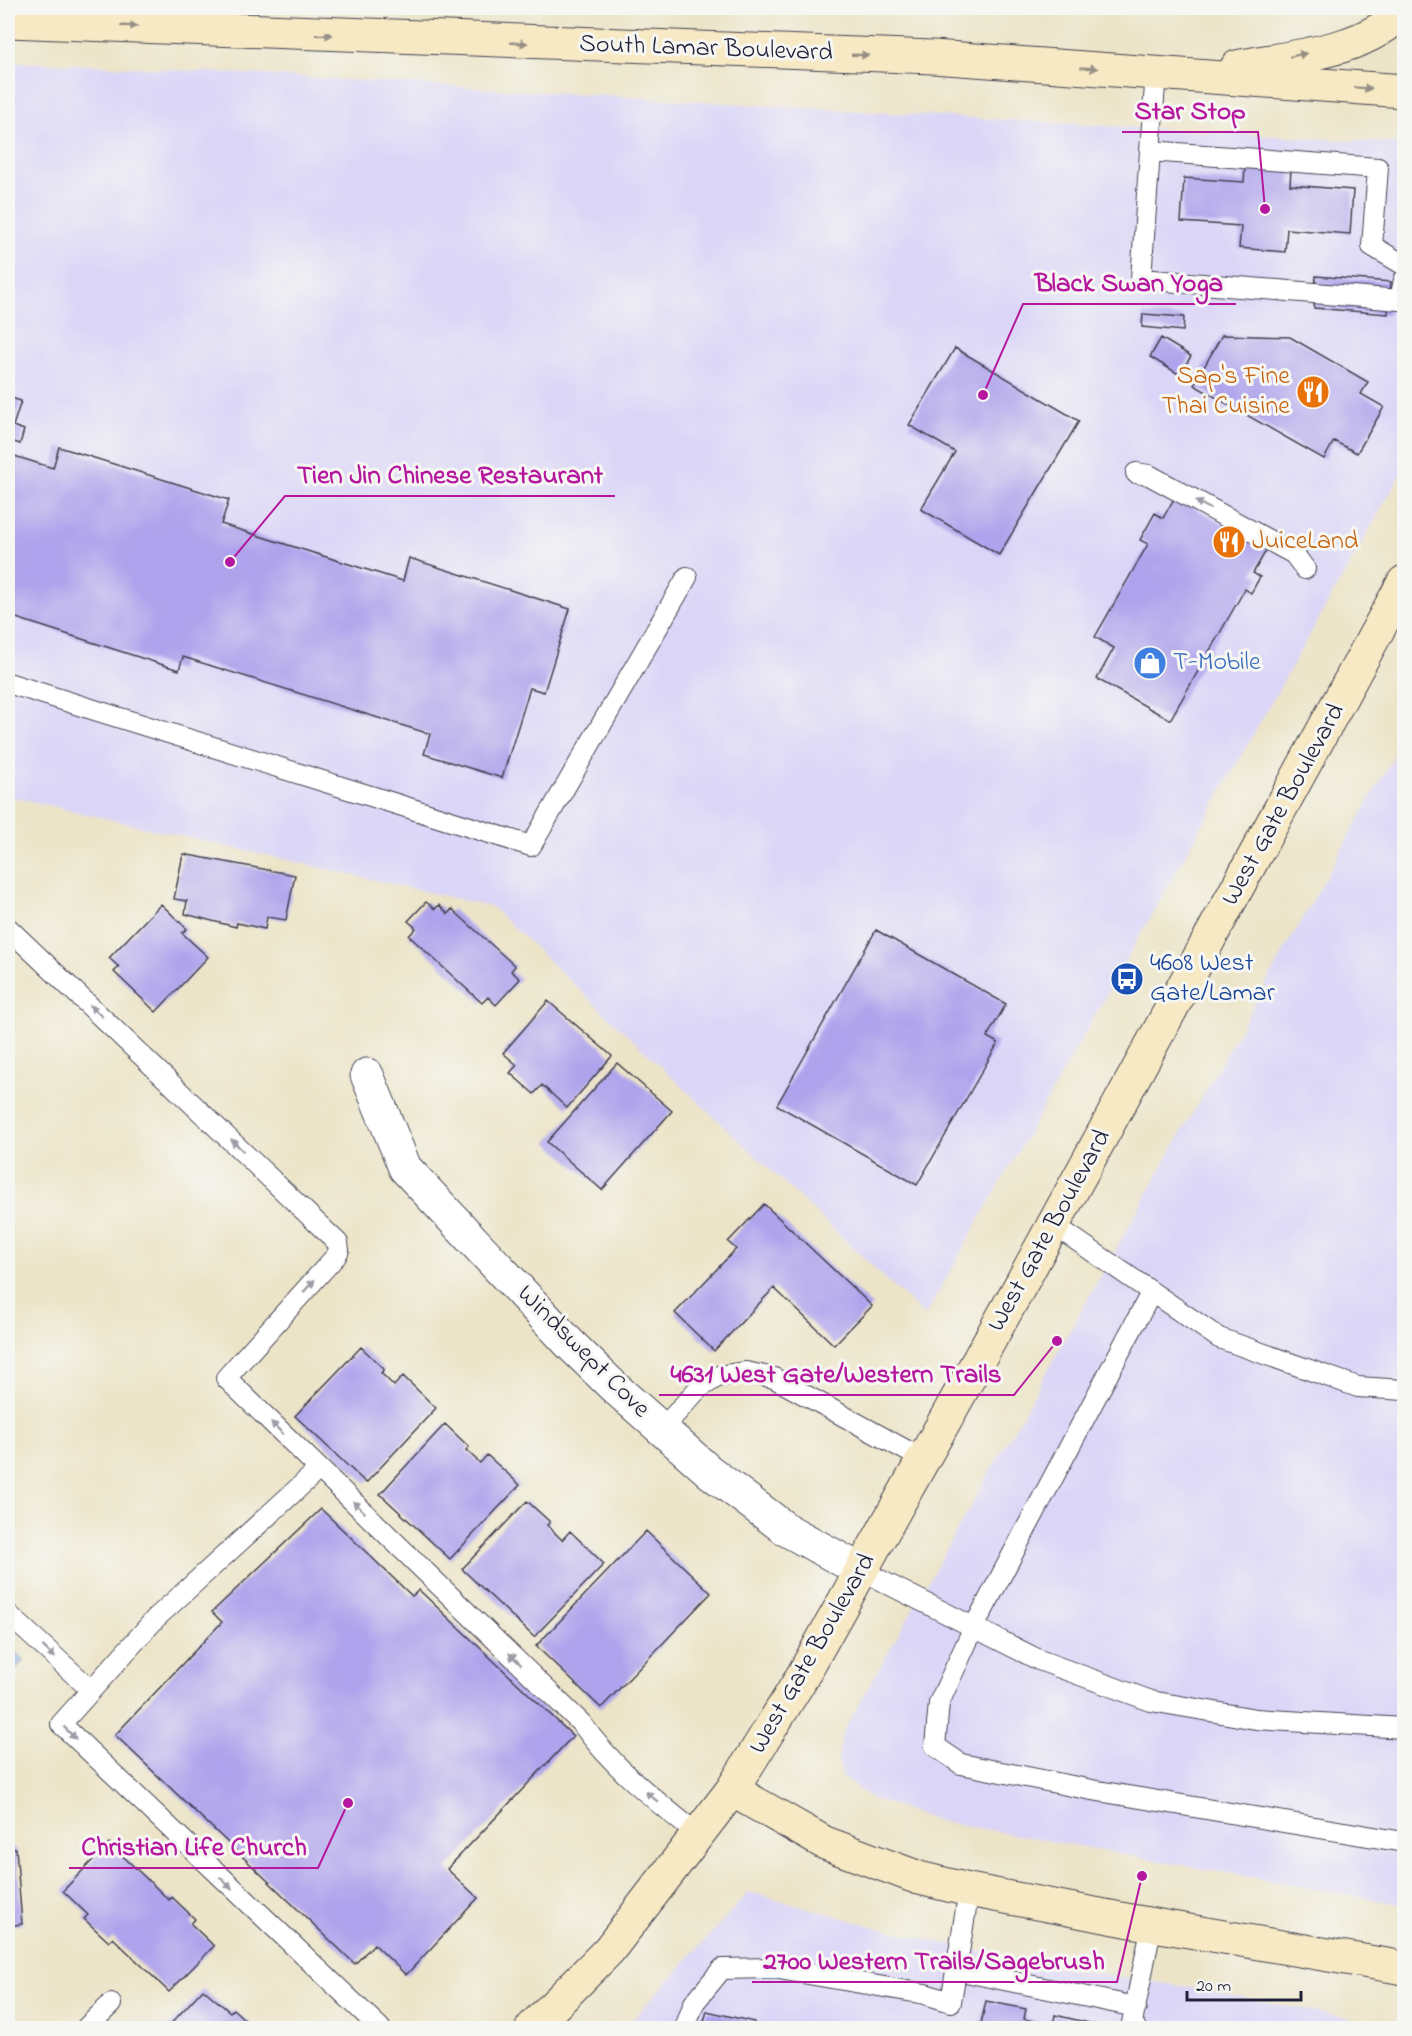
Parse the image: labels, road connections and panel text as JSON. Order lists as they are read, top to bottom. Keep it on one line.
{"streets":{"main road":["South Lamar Boulevard","West Gate Boulevard"],"street":["Windswept Cove"]},"crossings":[["West Gate Boulevard","Windswept Cove"]],"one_way":["South Lamar Boulevard"],"places":{"other":["Star Stop","Black Swan Yoga","Tien Jin Chinese Restaurant","4631 West Gate/Western Trails","Christian Life Church","2700 Western Trails/Sagebrush"],"restaurant":["Sap's Fine Thai Cuisine","JuiceLand"],"shop":["T-Mobile"],"bus stop":["4608 West Gate/Lamar"]},"scale_bar":"20 m"}
